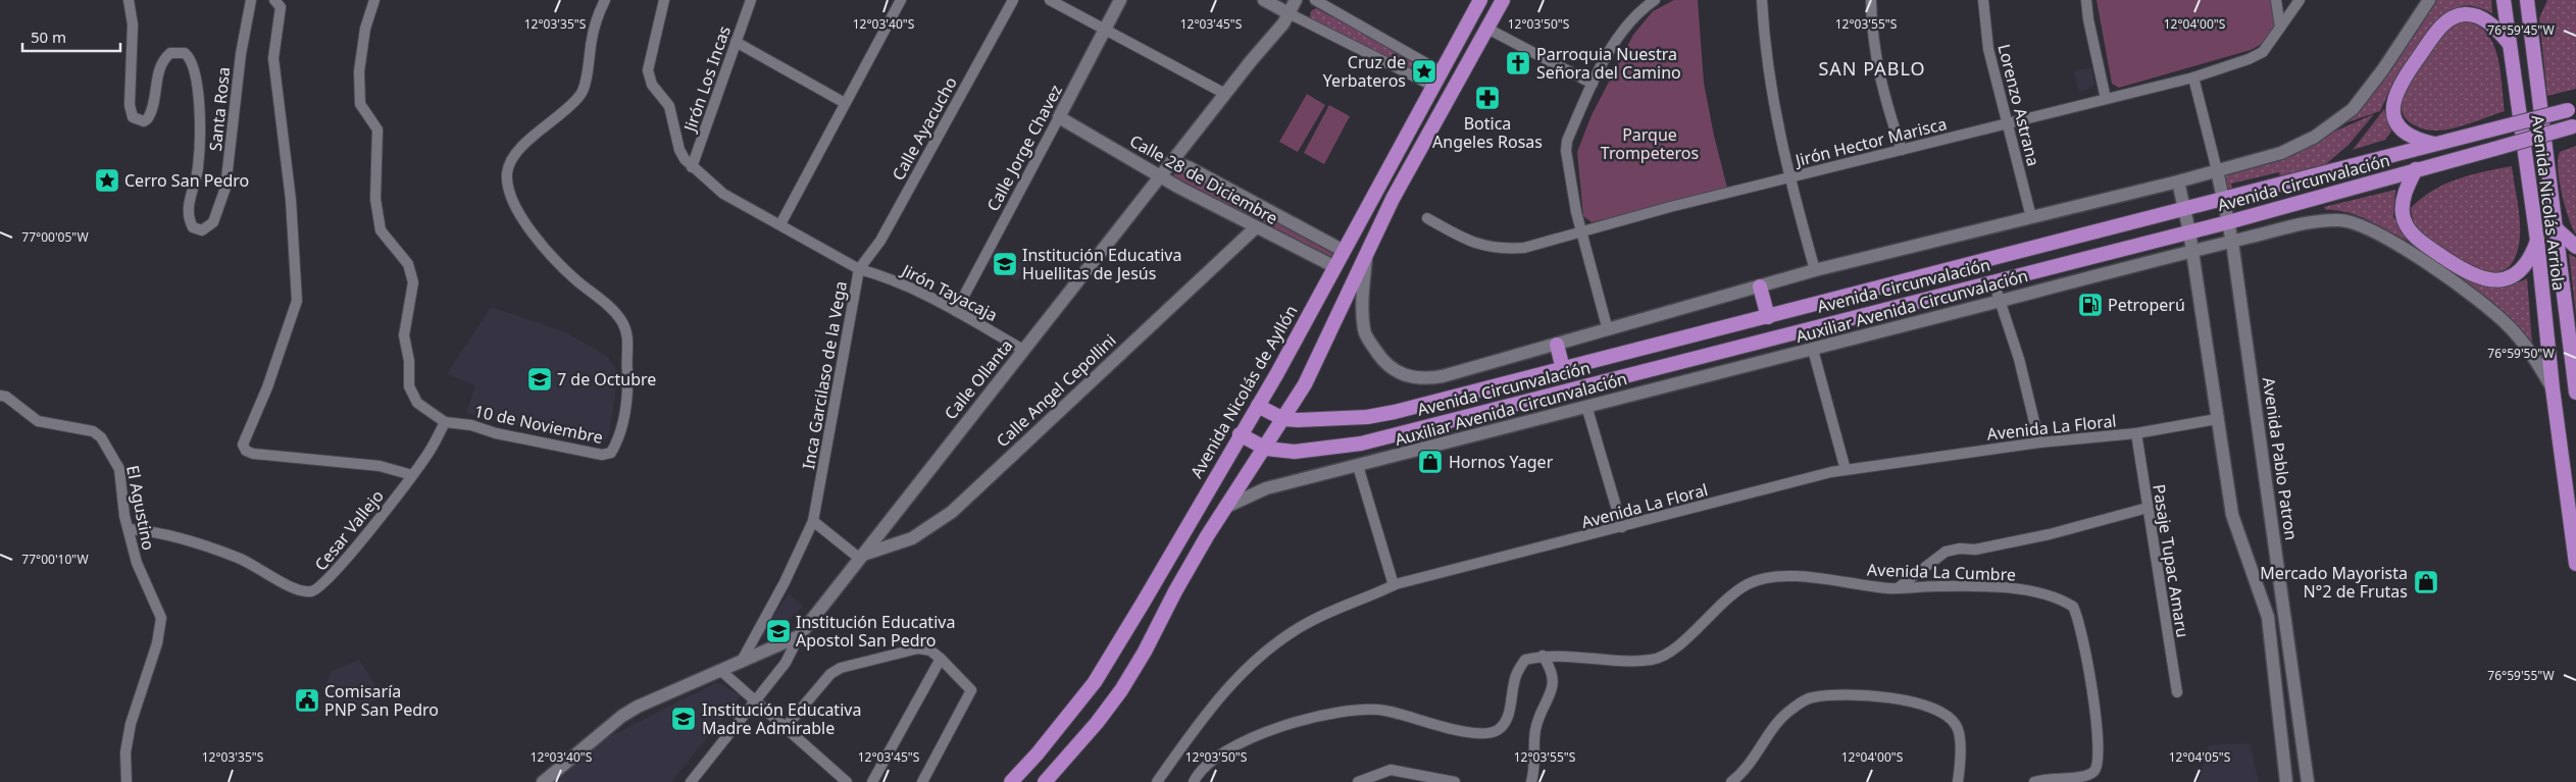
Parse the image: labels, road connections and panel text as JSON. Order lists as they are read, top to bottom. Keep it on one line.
{"streets":{"main road":["Avenida Circunvalación","Avenida Nicolás Arriola","Avenida Nicolás de Ayllón"],"street":["Jirón Los Incas","Lorenzo Astrana","Santa Rosa","Calle Ayacucho","Jirón Hector Marisca","Calle Jorge Chavez","Calle 28 de Diciembre","Jirón Tayacaja","Auxiliar Avenida Circunvalación","Inca Garcilaso de la Vega","Calle Ollanta","Calle Angel Cepollini","10 de Noviembre","Avenida La Floral","Avenida Pablo Patron","El Agustino","Cesar Vallejo","Pasaje Tupac Amaru","Avenida La Cumbre"]},"crossings":[["Jirón Los Incas","Inca Garcilaso de la Vega"],["Lorenzo Astrana","Jirón Hector Marisca"],["Calle Ayacucho","Jirón Tayacaja"],["Calle Ayacucho","Inca Garcilaso de la Vega"],["Calle Jorge Chavez","Calle 28 de Diciembre"],["Calle Jorge Chavez","Jirón Tayacaja"],["Calle 28 de Diciembre","Calle Ollanta"],["Calle 28 de Diciembre","Calle Angel Cepollini"],["Calle 28 de Diciembre","Avenida Nicolás de Ayllón"],["Avenida Circunvalación","Avenida Nicolás de Ayllón"],["Avenida Circunvalación","Avenida Pablo Patron"],["Avenida Nicolás Arriola","Auxiliar Avenida Circunvalación"],["Jirón Tayacaja","Inca Garcilaso de la Vega"],["Jirón Tayacaja","Calle Ollanta"],["Auxiliar Avenida Circunvalación","Avenida Pablo Patron"],["Calle Ollanta","Calle Angel Cepollini"],["10 de Noviembre","Cesar Vallejo"],["Avenida La Floral","Pasaje Tupac Amaru"],["El Agustino","Cesar Vallejo"]],"districts":["SAN PABLO"],"parks":["Parque Trompeteros"],"places":{"church":["Parroquia Nuestra Señora del Camino"],"place":["Cruz de Yerbateros","Cerro San Pedro"],"pharmacy":["Botica Angeles Rosas"],"school or university":["Institución Educativa Huellitas de Jesús","7 de Octubre","Institución Educativa Apostol San Pedro","Institución Educativa Madre Admirable"],"fuel station":["Petroperú"],"shop":["Hornos Yager","Mercado Mayorista N°2 de Frutas"],"public building":["Comisaría PNP San Pedro"]},"scale_bar":"50 m","coordinates":["12°03'40\"S","12°04'00\"S","12°03'35\"S","12°03'45\"S","12°03'50\"S","12°03'55\"S","76°59'45\"W","77°00'05\"W","76°59'50\"W","77°00'10\"W","76°59'55\"W","12°04'05\"S"]}
